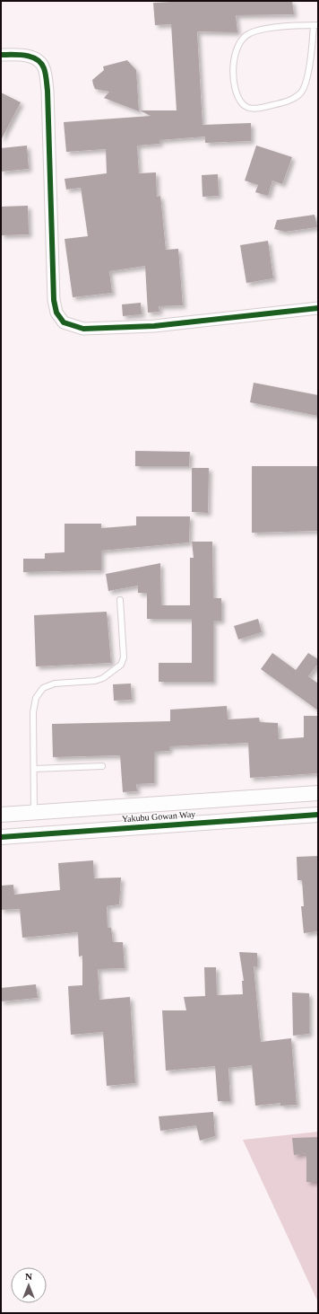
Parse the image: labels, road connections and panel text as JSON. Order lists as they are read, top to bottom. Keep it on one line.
{"streets":{"street":["Yakubu Gowan Way"]},"north":"top"}
